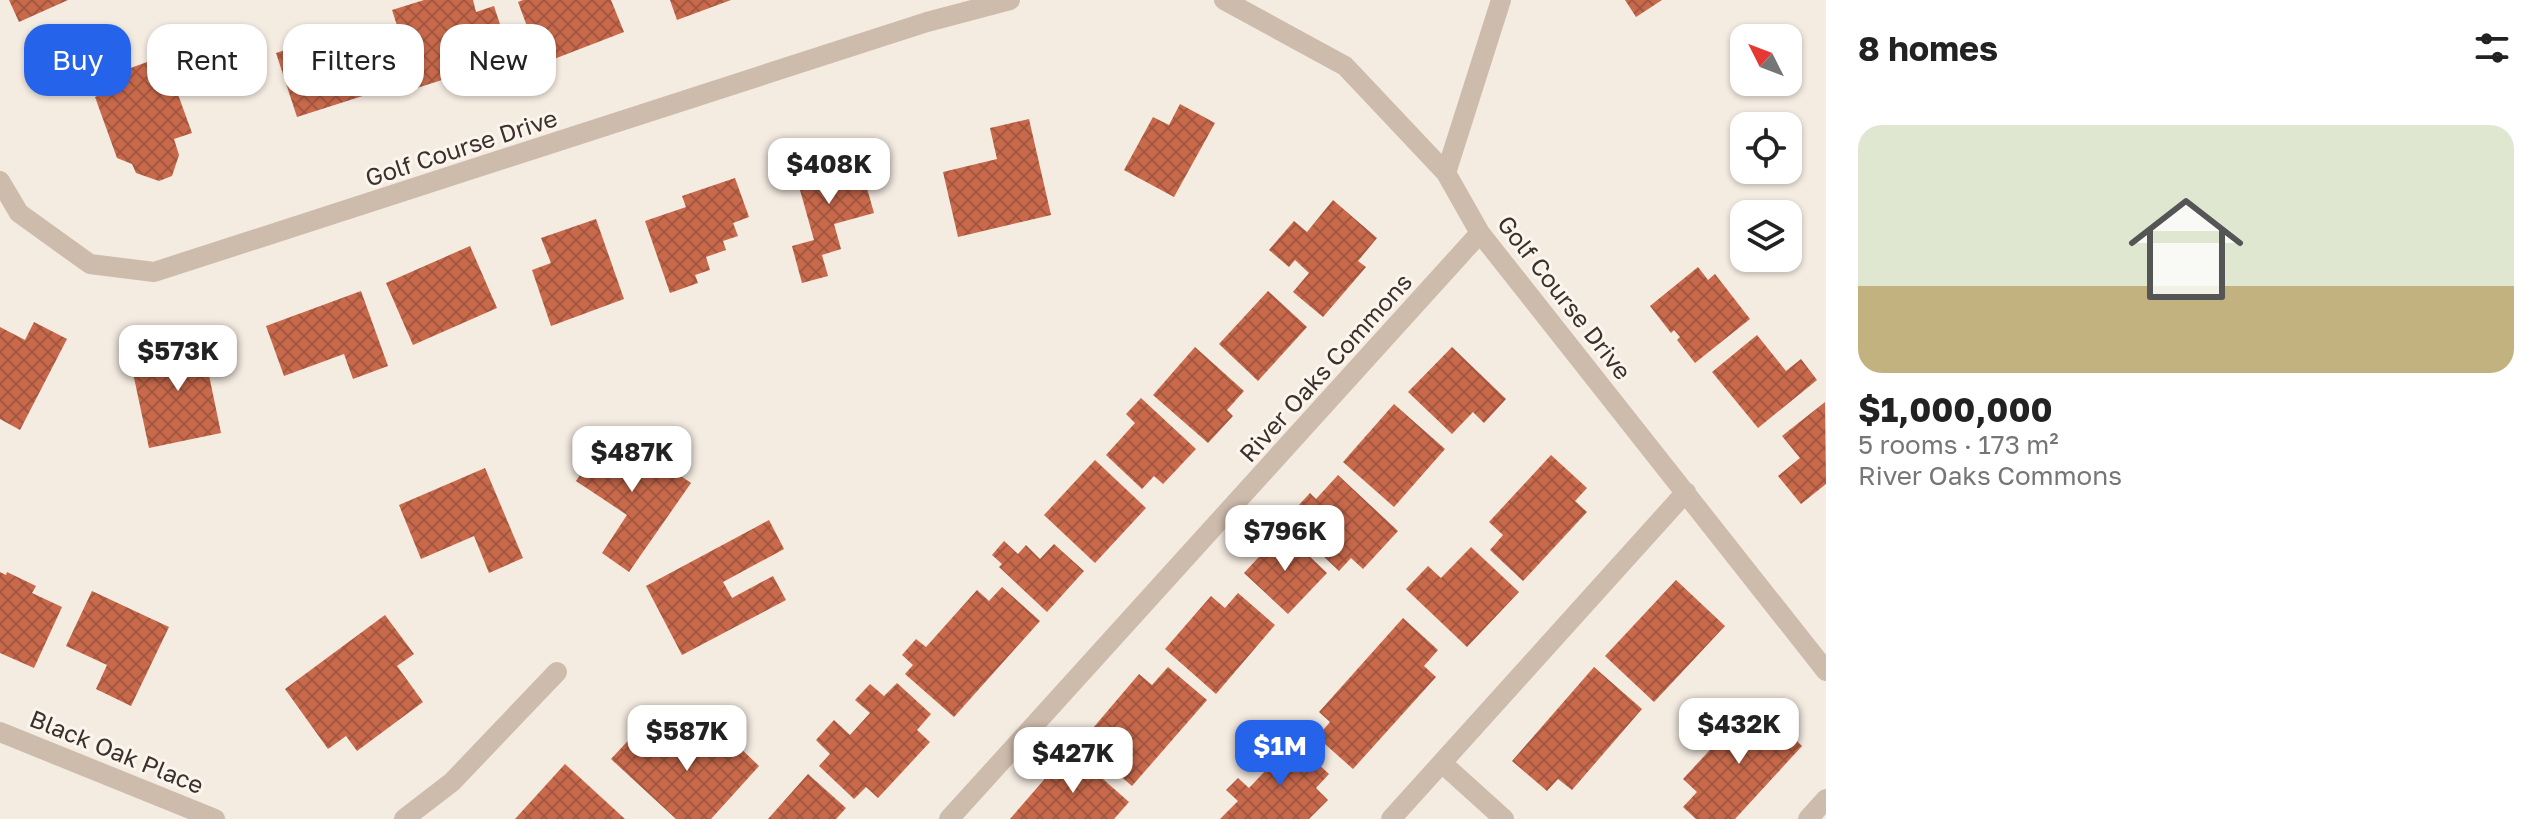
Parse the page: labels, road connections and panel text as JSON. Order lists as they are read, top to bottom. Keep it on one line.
{"streets":{"street":["Golf Course Drive","River Oaks Commons","Black Oak Place"]},"crossings":[["Golf Course Drive","River Oaks Commons"]],"north":"top left","page":{"heading":"8 homes","chip":["Buy","Rent","Filters","New"],"list":[{"name":"$1,000,000","note":"5 rooms · 173 m² · River Oaks Commons"}],"price":["$408K","$573K","$487K","$796K","$432K","$587K","$1M","$427K"]}}
